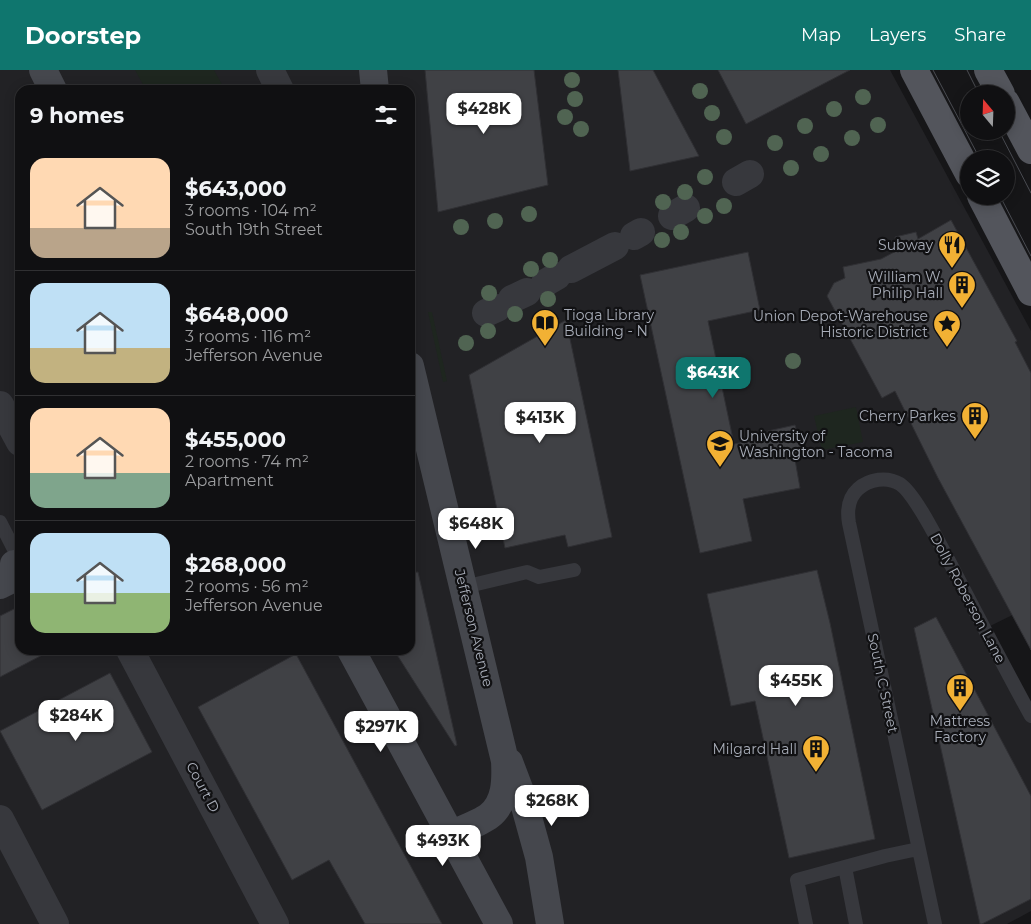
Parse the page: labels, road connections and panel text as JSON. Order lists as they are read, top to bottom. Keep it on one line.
{"streets":{"street":["Jefferson Avenue","Court D"],"lane":["Dolly Roberson Lane","South C Street"]},"crossings":[["Dolly Roberson Lane","South C Street"]],"places":{"restaurant":["Subway"],"building":["William W. Philip Hall","Cherry Parkes","Mattress Factory","Milgard Hall"],"library":["Tioga Library Building - N"],"place":["Union Depot-Warehouse Historic District"],"school or university":["University of Washington - Tacoma"]},"north":"top","page":{"header":"Doorstep","nav":["Map","Layers","Share"],"heading":"9 homes","price":["$428K","$643K","$413K","$648K","$455K","$284K","$297K","$268K","$493K"],"list":[{"name":"$643,000","note":"3 rooms · 104 m² · South 19th Street"},{"name":"$648,000","note":"3 rooms · 116 m² · Jefferson Avenue"},{"name":"$455,000","note":"2 rooms · 74 m² · Apartment"},{"name":"$268,000","note":"2 rooms · 56 m² · Jefferson Avenue"}]}}
